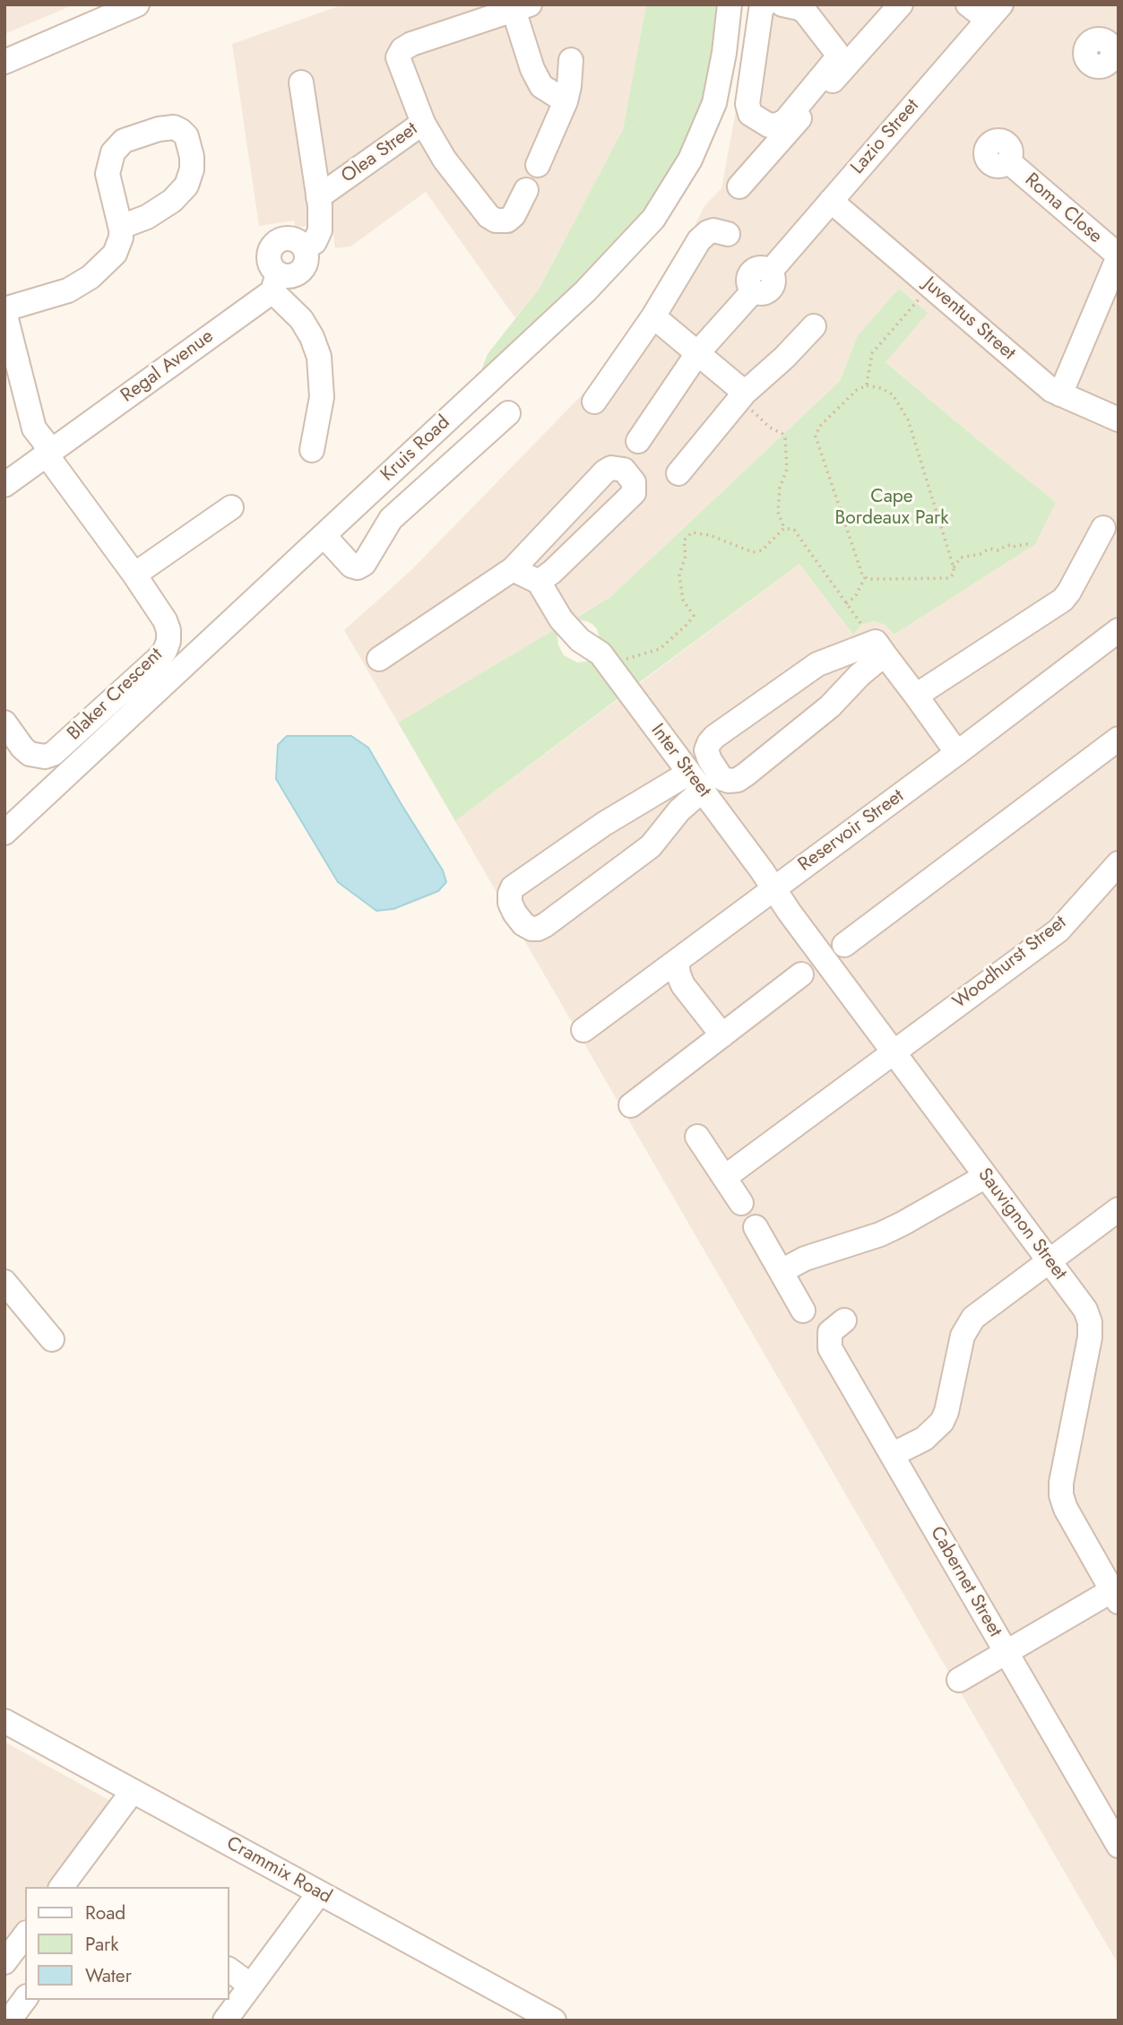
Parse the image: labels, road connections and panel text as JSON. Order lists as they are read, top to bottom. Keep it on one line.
{"streets":{"street":["Lazio Street","Olea Street","Roma Close","Juventus Street","Regal Avenue","Kruis Road","Blaker Crescent","Inter Street","Reservoir Street","Woodhurst Street","Sauvignon Street","Cabernet Street","Crammix Road"]},"crossings":[["Lazio Street","Juventus Street"],["Olea Street","Regal Avenue"],["Regal Avenue","Blaker Crescent"],["Inter Street","Reservoir Street"],["Inter Street","Sauvignon Street"],["Reservoir Street","Sauvignon Street"],["Woodhurst Street","Sauvignon Street"]],"parks":["Cape Bordeaux Park"],"legend":["Road","Park","Water"]}
